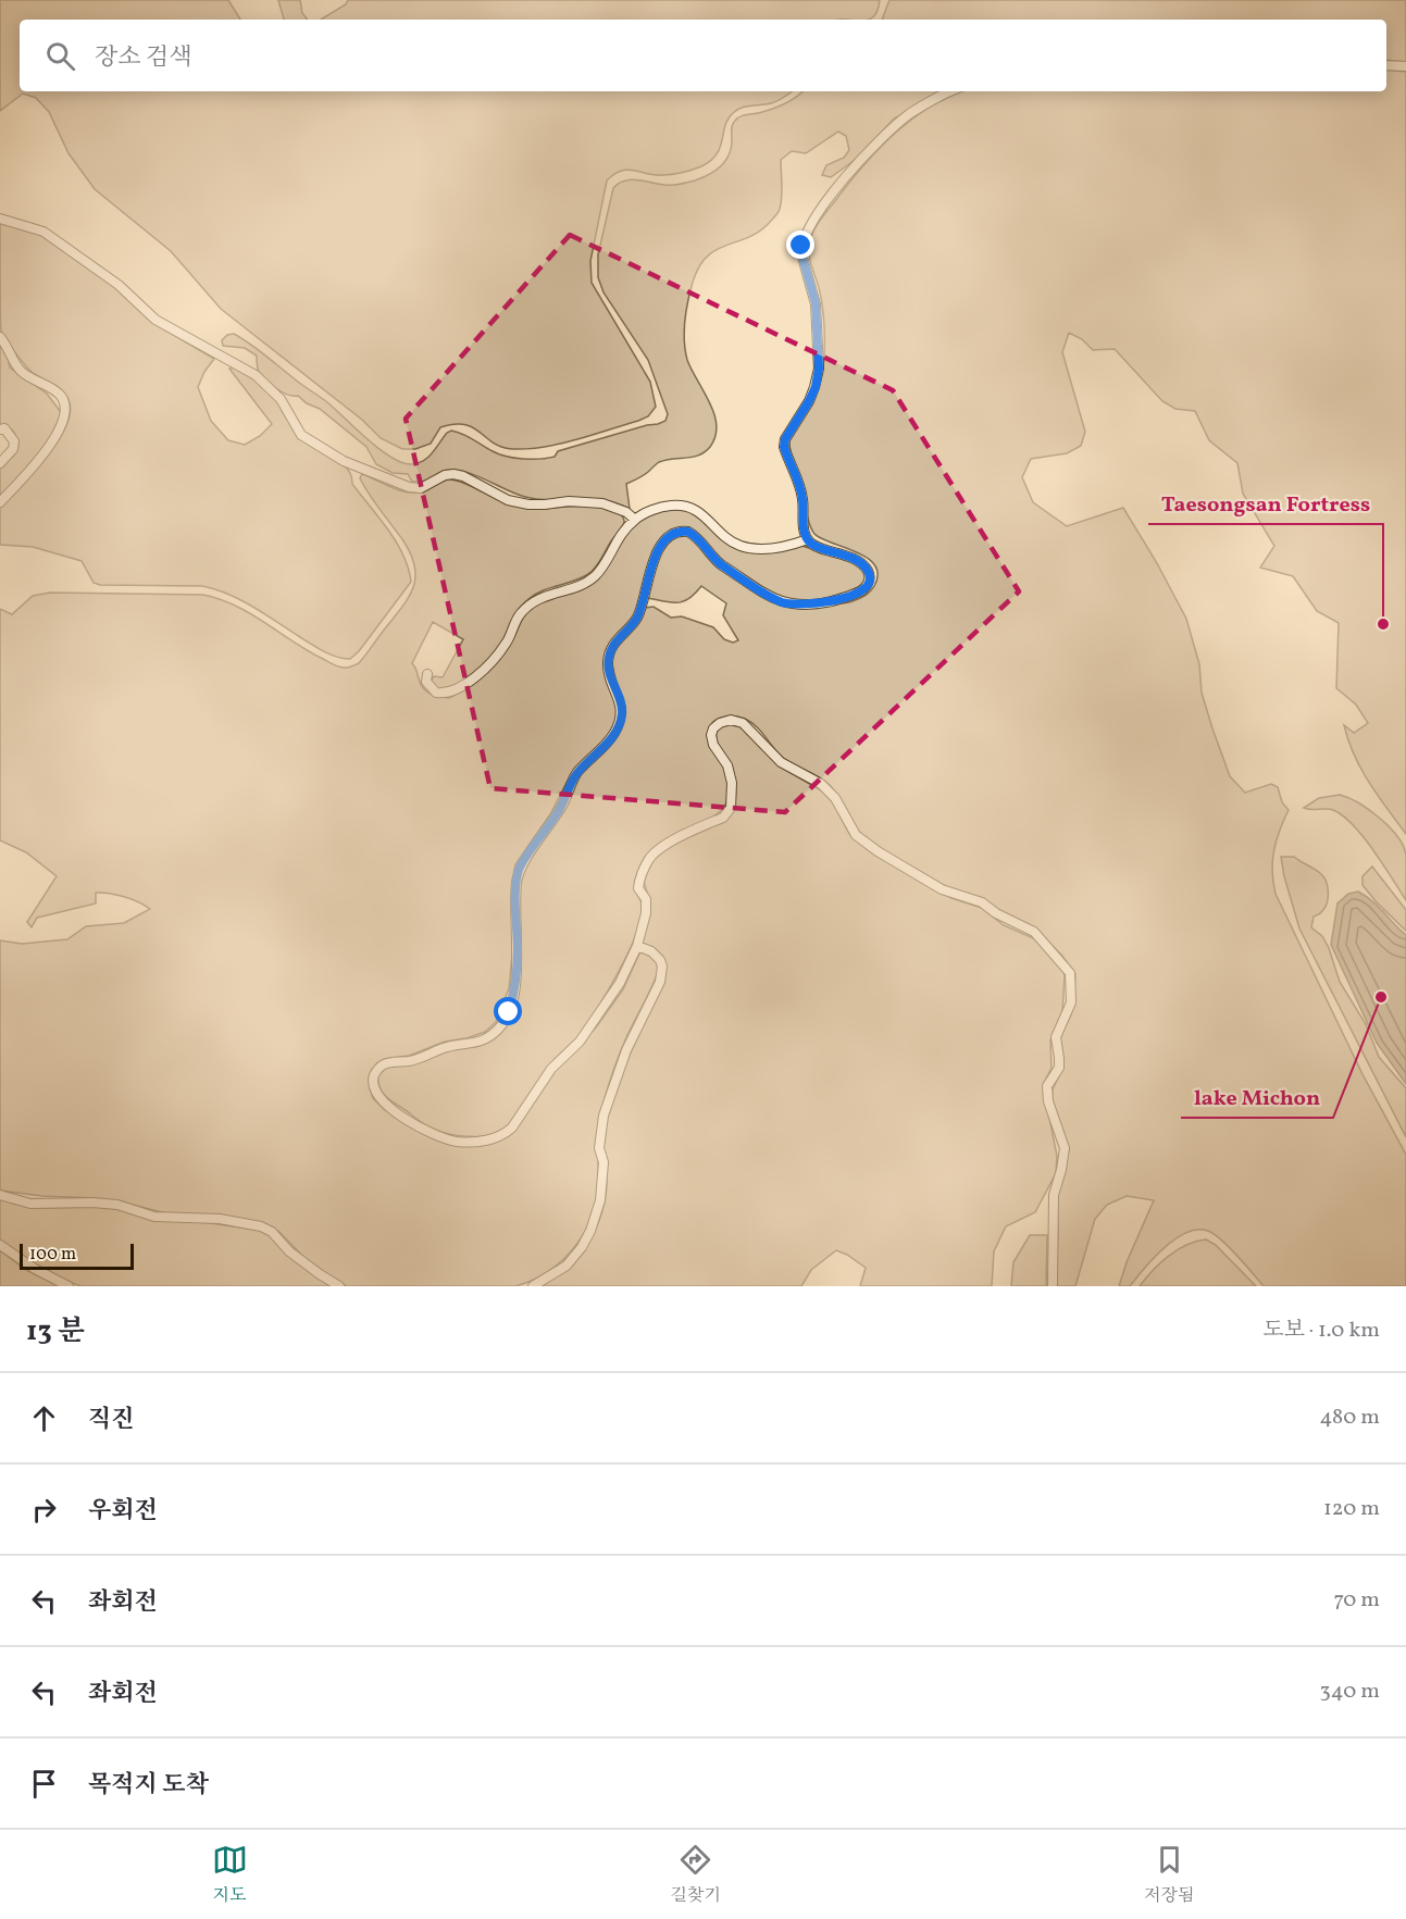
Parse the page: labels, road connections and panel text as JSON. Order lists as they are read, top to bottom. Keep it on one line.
{"places":["Taesongsan Fortress","lake Michon"],"scale_bar":"100 m","page":{"search":"장소 검색","scale":"100 m","heading":["13 분","도보 · 1.0 km"],"list":[["직진","480 m"],["우회전","120 m"],["좌회전","70 m"],["좌회전","340 m"],"목적지 도착"],"nav":["지도","길찾기","저장됨"]}}
